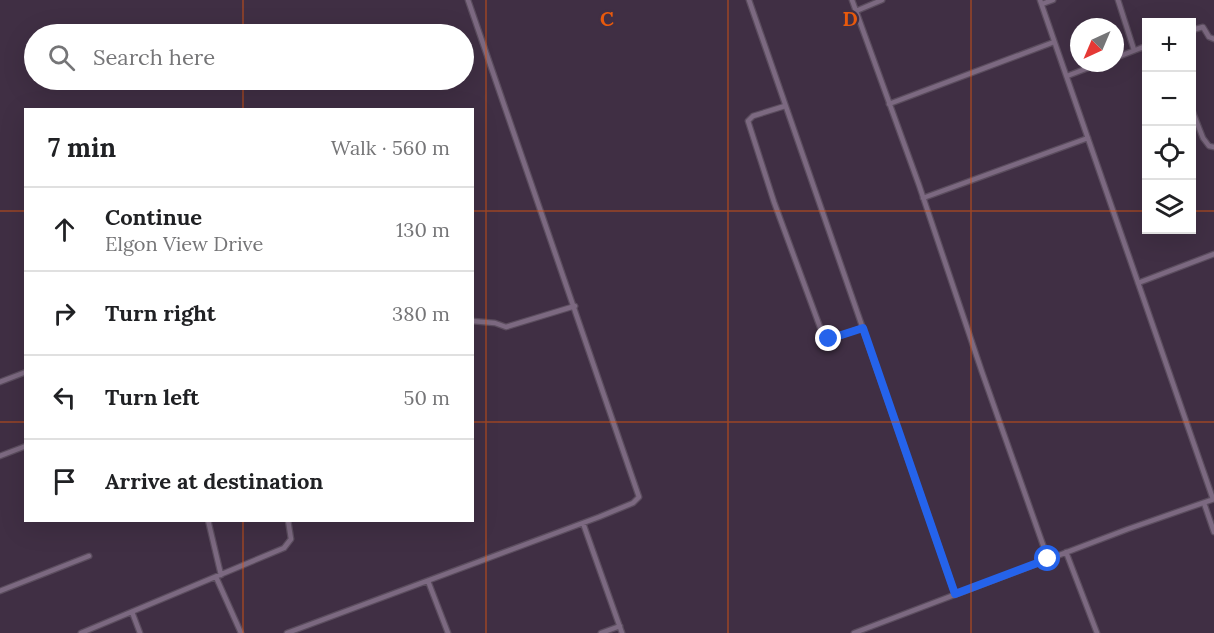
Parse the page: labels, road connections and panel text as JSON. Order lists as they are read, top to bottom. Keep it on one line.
{"north":"bottom left","page":{"map_buttons":["+","−"],"search":"Search here","heading":["7 min","Walk · 560 m"],"list":[["Continue","Elgon View Drive","130 m"],["Turn right","380 m"],["Turn left","50 m"],"Arrive at destination"]},"grid":{"columns":["C","D"]}}
